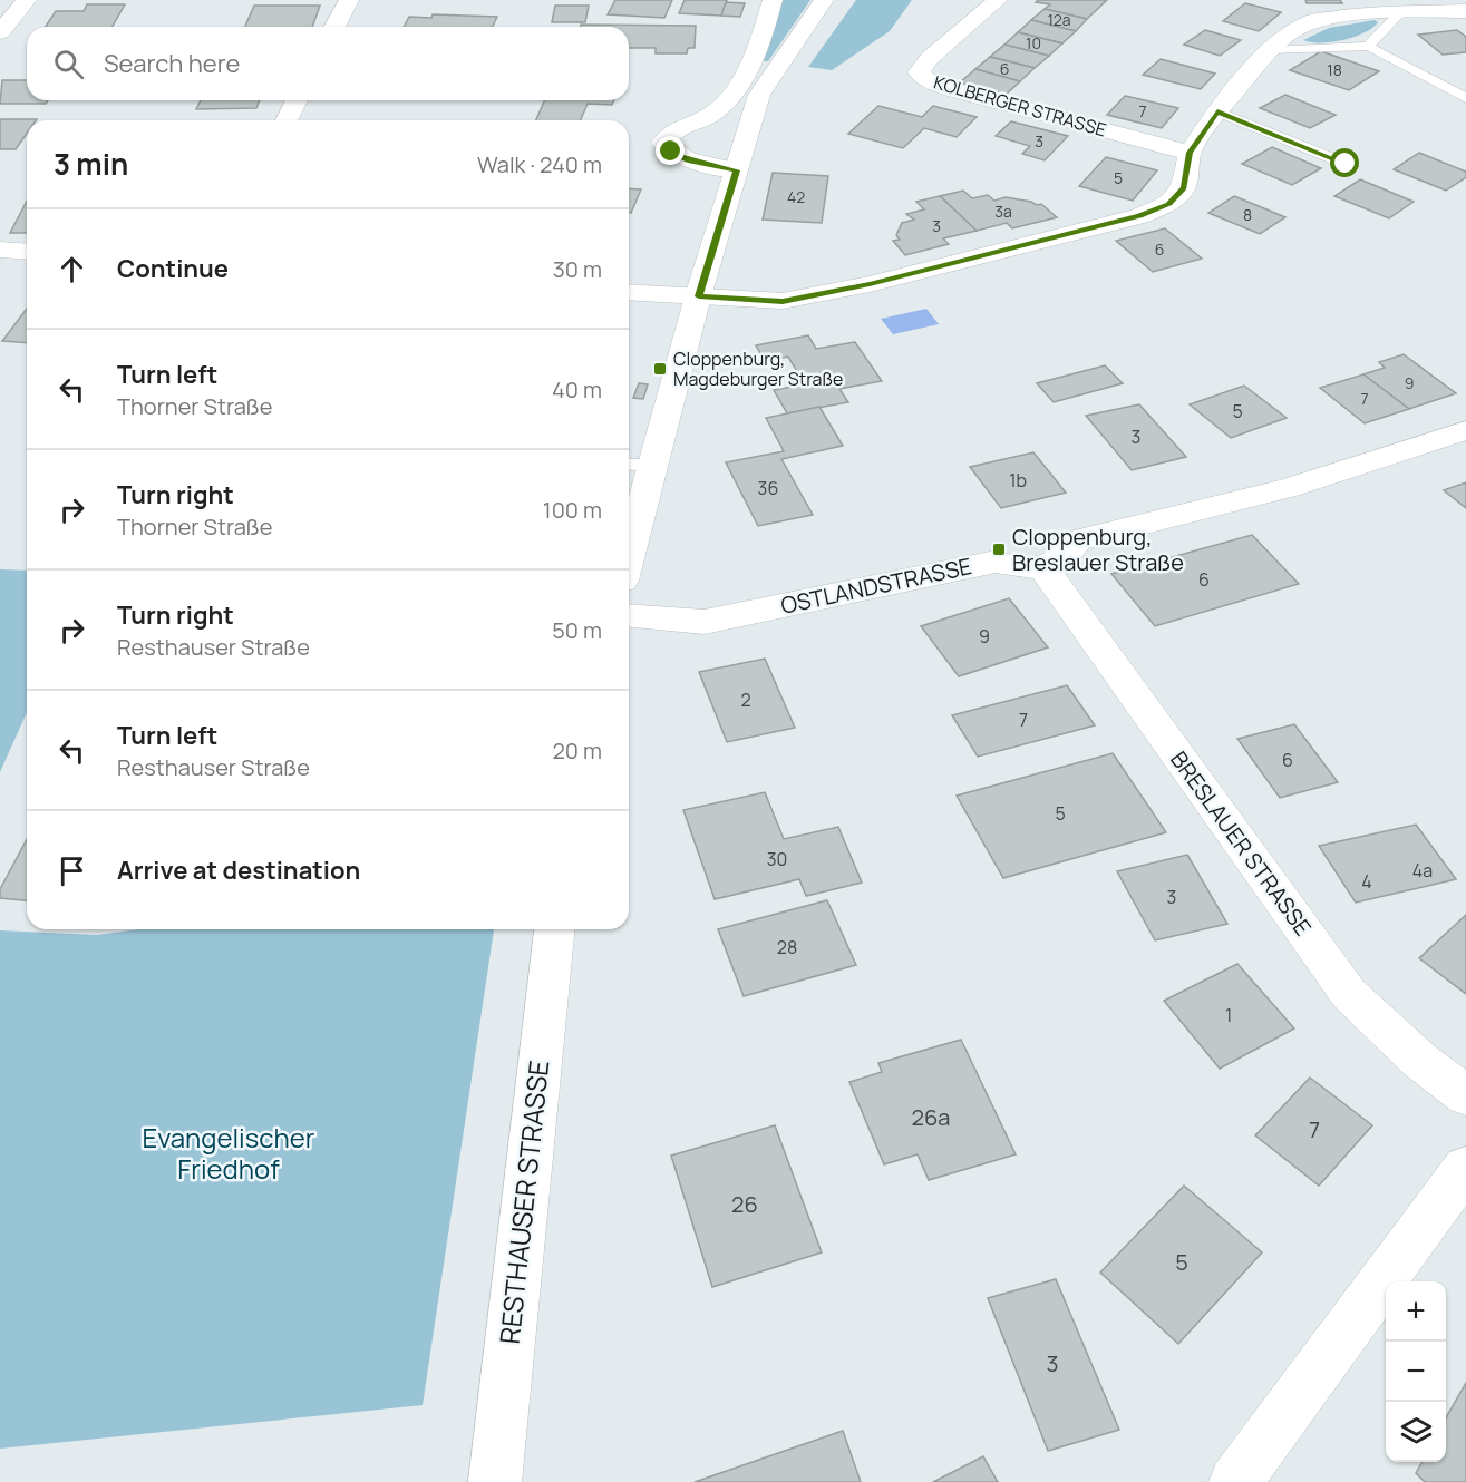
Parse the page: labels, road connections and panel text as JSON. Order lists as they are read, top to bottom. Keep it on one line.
{"streets":{"street":["KOLBERGER STRASSE","OSTLANDSTRASSE","BRESLAUER STRASSE","RESTHAUSER STRASSE"]},"crossings":[["OSTLANDSTRASSE","BRESLAUER STRASSE"]],"parks":["Evangelischer Friedhof"],"places":{"transit":["Cloppenburg, Magdeburger Straße","Cloppenburg, Breslauer Straße"]},"house_numbers":["12a","10","6","18","7","3","5","42","3a","8","3","6","9","7","5","3","1b","36","6","9","2","7","6","5","30","4a","4","3","28","1","26a","7","26","5","3"],"page":{"search":"Search here","heading":["3 min","Walk · 240 m"],"list":[["Continue","30 m"],["Turn left","Thorner Straße","40 m"],["Turn right","Thorner Straße","100 m"],["Turn right","Resthauser Straße","50 m"],["Turn left","Resthauser Straße","20 m"],"Arrive at destination"],"map_buttons":["+","−"]}}
